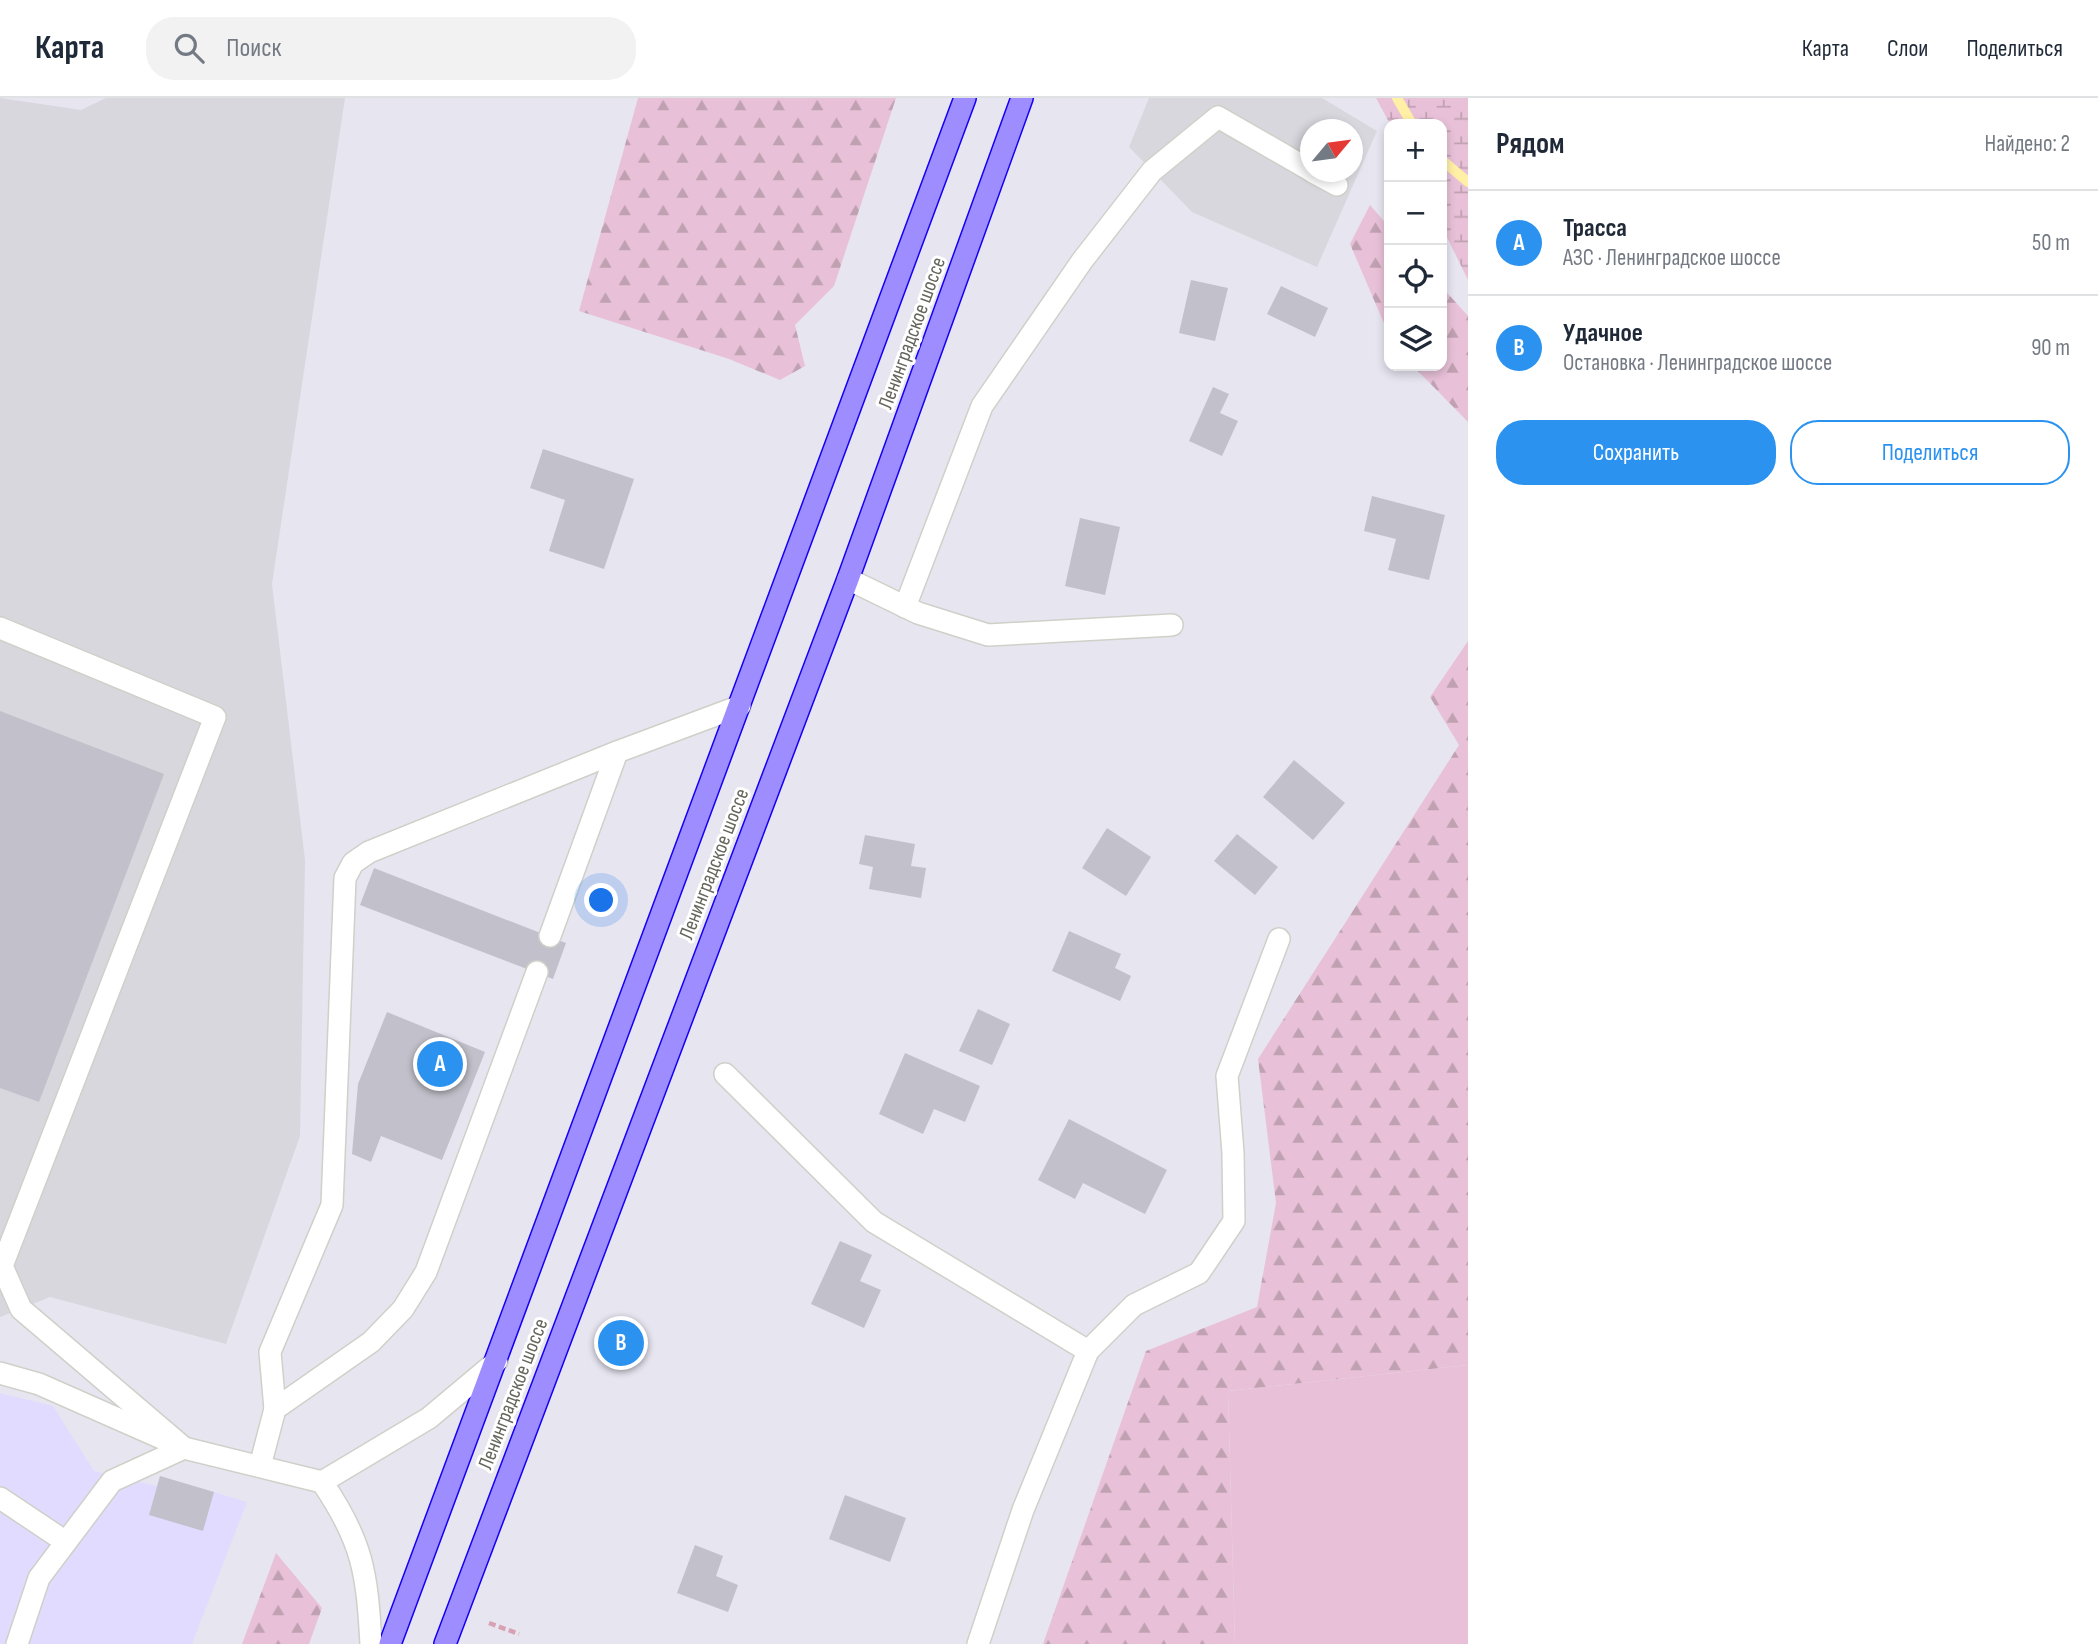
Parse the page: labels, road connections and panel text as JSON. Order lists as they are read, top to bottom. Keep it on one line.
{"streets":{"highway":["Ленинградское шоссе"]},"north":"top right","page":{"header":"Карта","search":"Поиск","nav":["Карта","Слои","Поделиться"],"heading":["Рядом","Найдено: 2"],"map_buttons":["+","−"],"list":[{"mark":"A","name":"Трасса","note":"АЗС · Ленинградское шоссе","value":"50 m"},{"mark":"B","name":"Удачное","note":"Остановка · Ленинградское шоссе","value":"90 m"}],"buttons":["Сохранить","Поделиться"],"pins":["A","B"]}}
